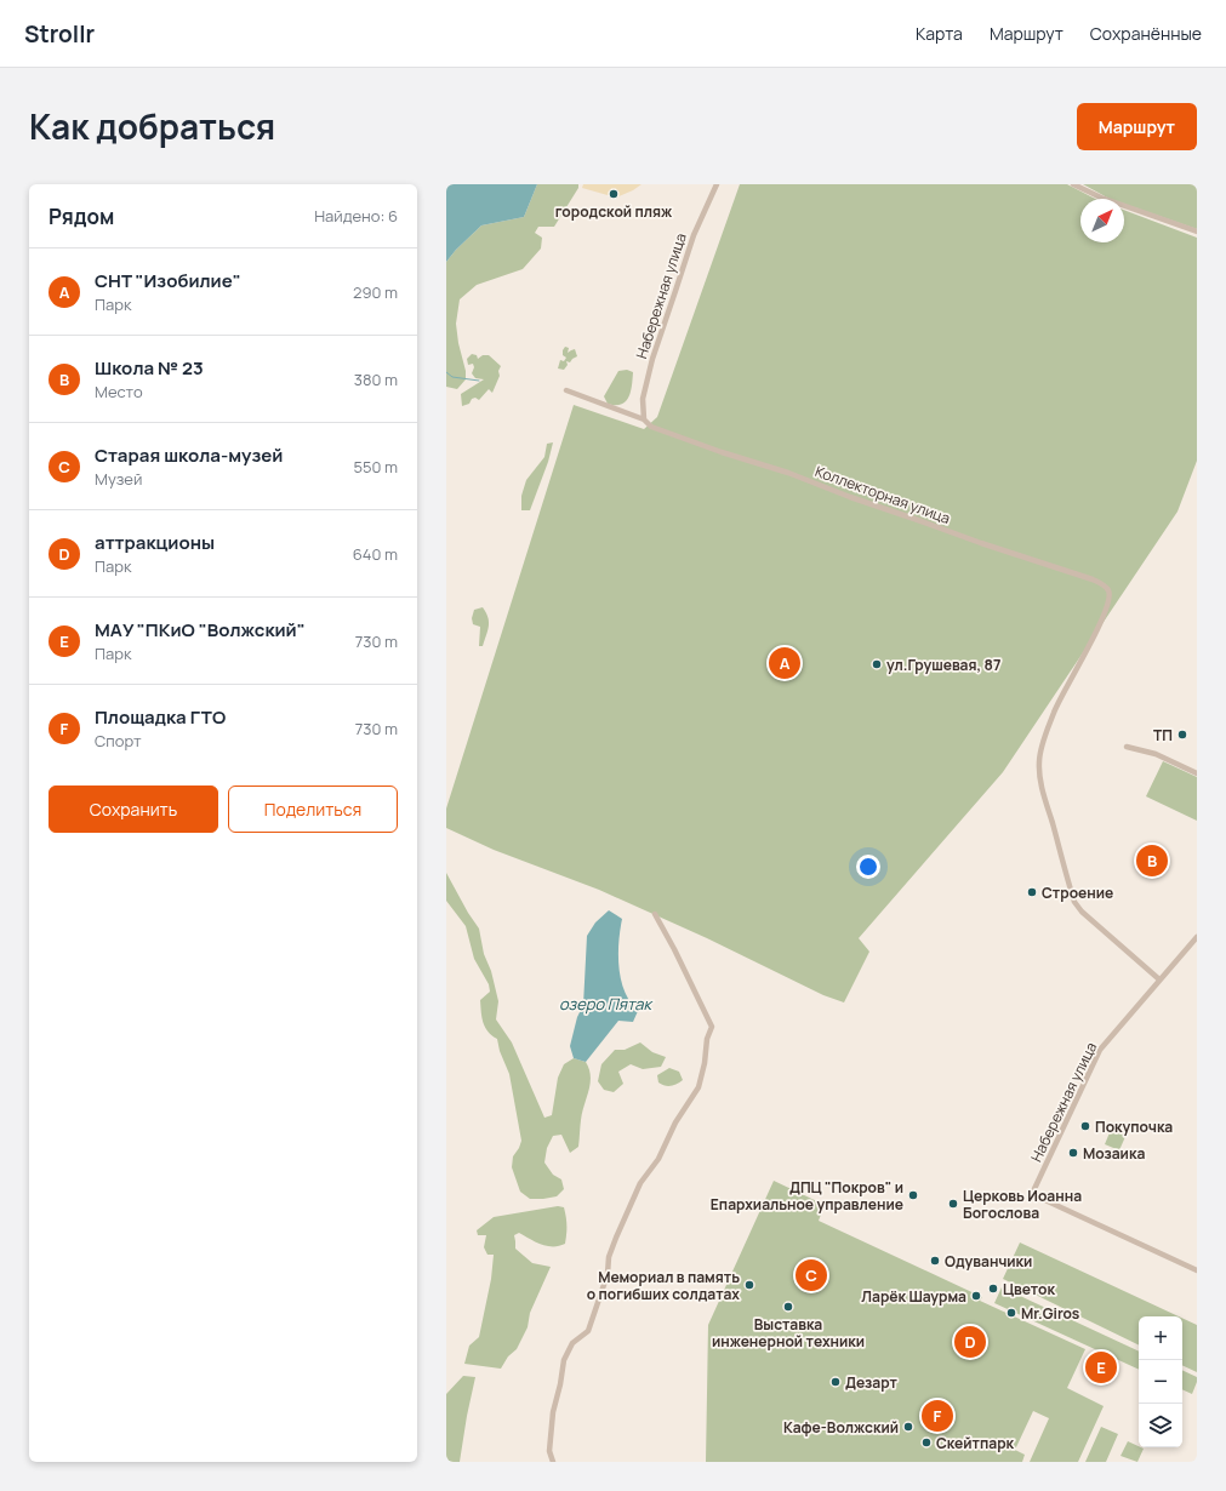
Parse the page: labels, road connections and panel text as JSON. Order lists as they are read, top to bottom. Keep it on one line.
{"streets":{"street":["Набережная улица","Коллекторная улица"]},"crossings":[["Набережная улица","Коллекторная улица"]],"water":["озеро Пятак"],"places":["городской пляж","ул.Грушевая, 87","ТП","Строение","Покупочка","Мозаика","ДПЦ \"Покров\" и Епархиальное управление","Церковь Иоанна Богослова","Одуванчики","Мемориал в память о погибших солдатах","Цветок","Ларёк Шаурма","Выставка инженерной техники","Mr.Giros","Дезарт","Кафе-Волжский","Скейтпарк"],"north":"top right","page":{"header":"Strollr","nav":["Карта","Маршрут","Сохранённые"],"title":"Как добраться","buttons":["Маршрут",["Сохранить","Поделиться"]],"heading":["Рядом","Найдено: 6"],"list":[{"mark":"A","name":"СНТ \"Изобилие\"","note":"Парк","value":"290 m"},{"mark":"B","name":"Школа № 23","note":"Место","value":"380 m"},{"mark":"C","name":"Старая школа-музей","note":"Музей","value":"550 m"},{"mark":"D","name":"аттракционы","note":"Парк","value":"640 m"},{"mark":"E","name":"МАУ \"ПКиО \"Волжский\"","note":"Парк","value":"730 m"},{"mark":"F","name":"Площадка ГТО","note":"Спорт","value":"730 m"}],"pins":["A","B","C","D","E","F"],"map_buttons":["+","−"]}}
